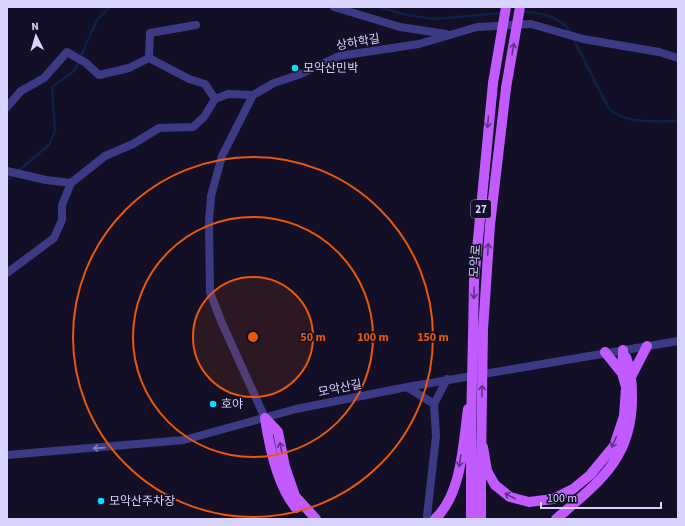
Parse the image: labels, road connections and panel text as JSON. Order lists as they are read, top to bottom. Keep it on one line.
{"streets":{"main road":["27","모악로"],"street":["상하학길","모악산길"]},"one_way":["모악산길"],"places":["모악산민박","호야","모악산주차장"],"scale_bar":"100 m","north":"top","rings":["50 m","100 m","150 m"]}
